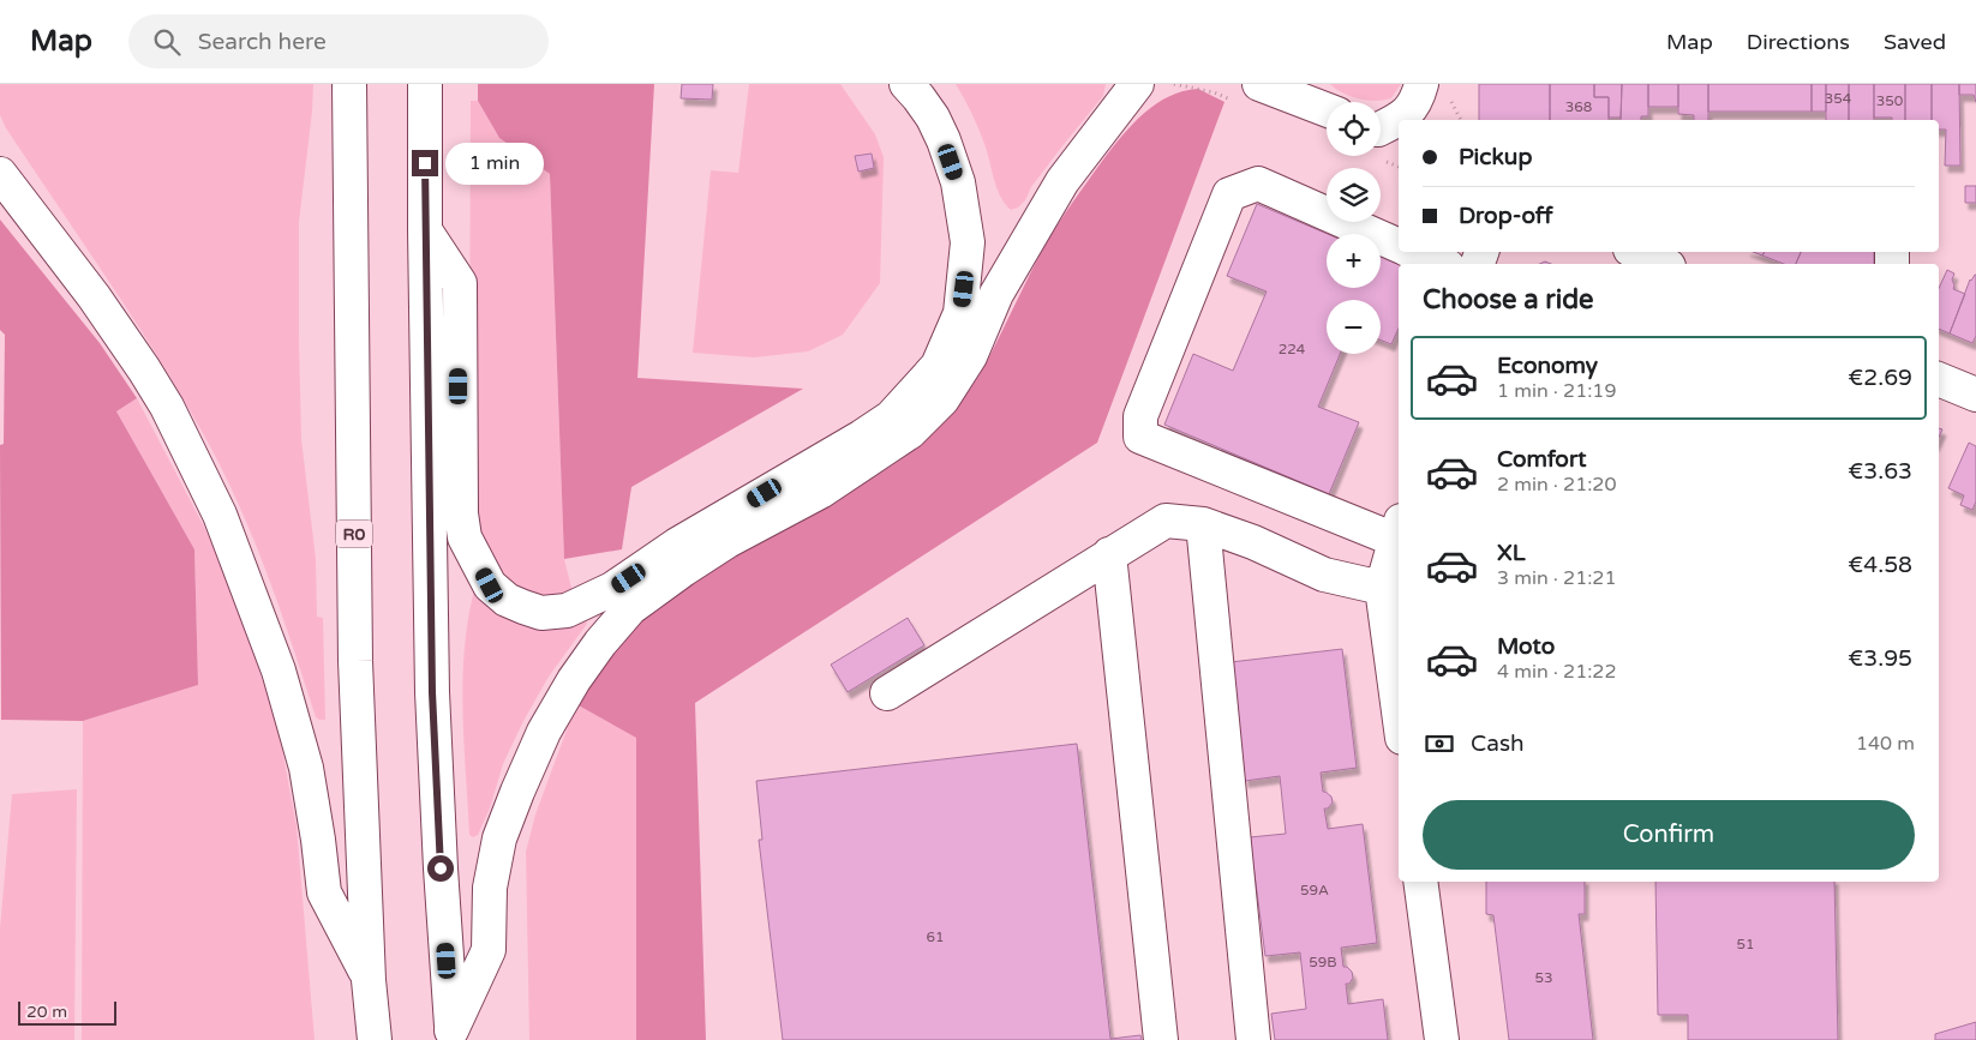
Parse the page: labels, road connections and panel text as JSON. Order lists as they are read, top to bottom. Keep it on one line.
{"streets":{"main road":["R0"]},"house_numbers":["354","350","368","224","59A","61","51","59B","53"],"scale_bar":"20 m","page":{"header":"Map","search":"Search here","nav":["Map","Directions","Saved"],"map_buttons":["+","−"],"banner":["Pickup","Drop-off"],"bubble":"1 min","heading":"Choose a ride","list":[{"name":"Economy","note":"1 min · 21:19","value":"€2.69"},{"name":"Comfort","note":"2 min · 21:20","value":"€3.63"},{"name":"XL","note":"3 min · 21:21","value":"€4.58"},{"name":"Moto","note":"4 min · 21:22","value":"€3.95"}],"pay":["Cash","140 m"],"buttons":"Confirm","scale":"20 m"}}
